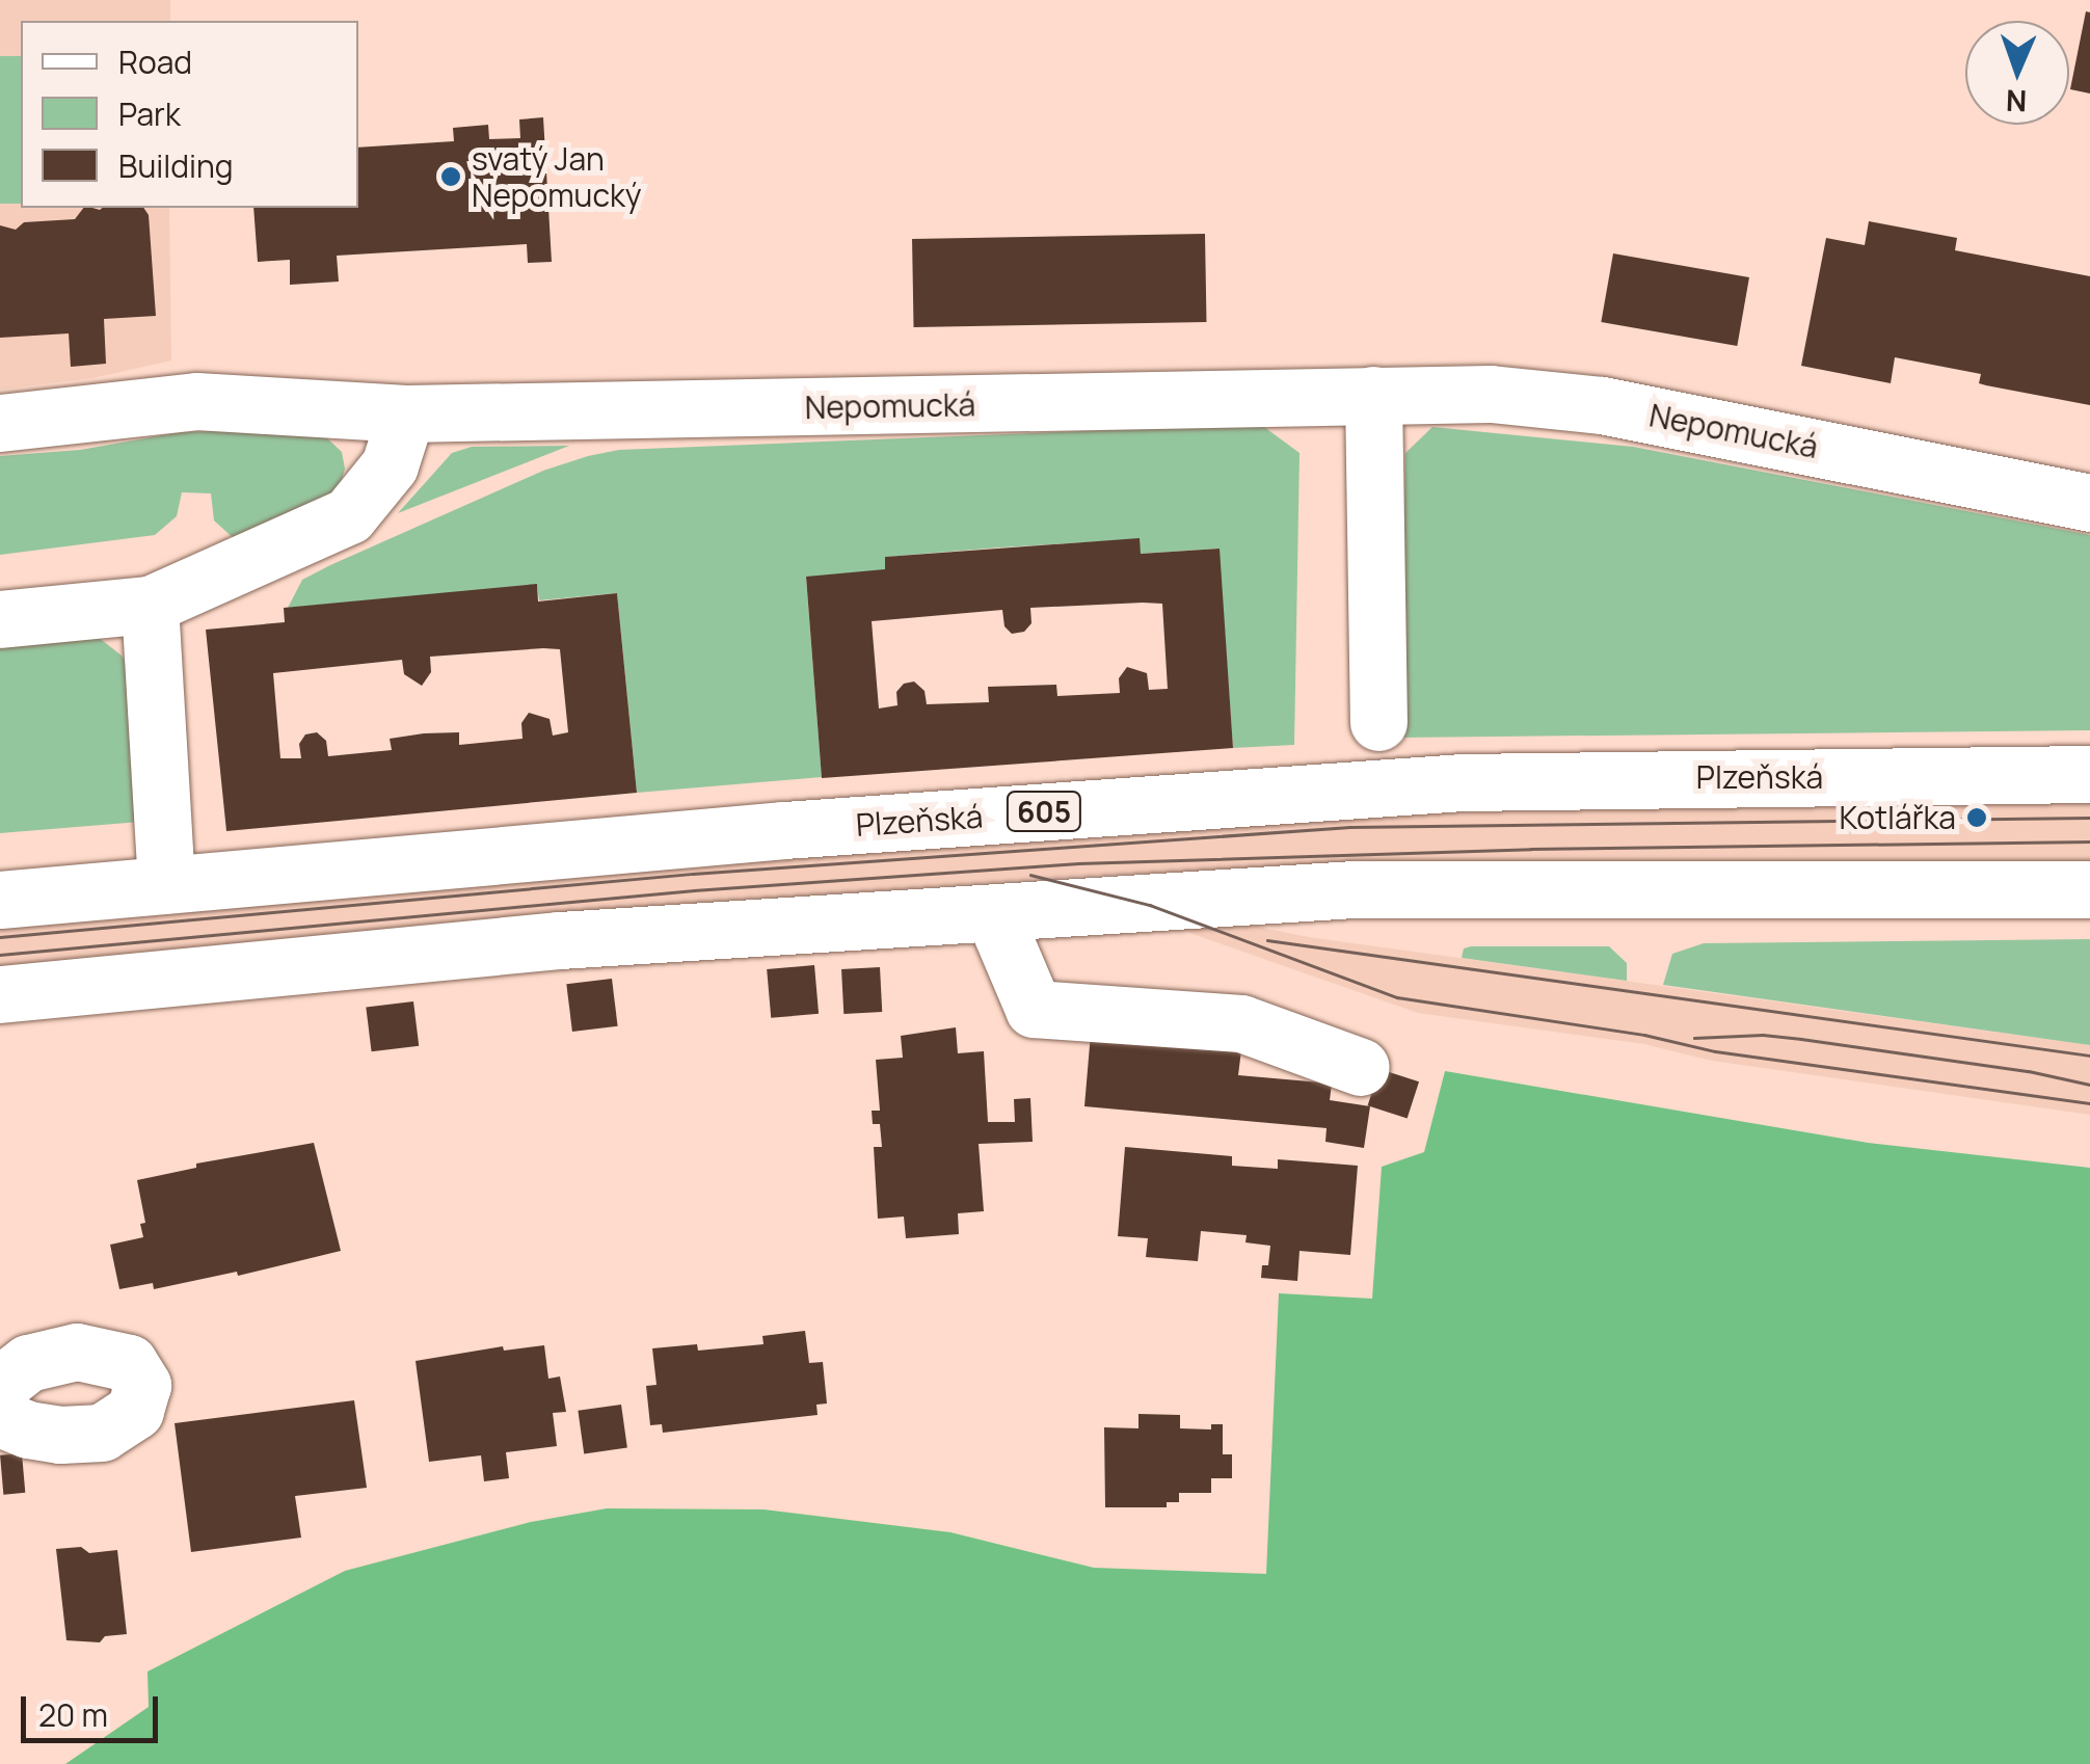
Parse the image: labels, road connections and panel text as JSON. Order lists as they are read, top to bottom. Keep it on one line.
{"streets":{"main road":["Nepomucká","Plzeňská","605"]},"places":["svatý Jan Nepomucký","Kotlářka"],"legend":["Road","Park","Building"],"scale_bar":"20 m","north":"bottom"}
